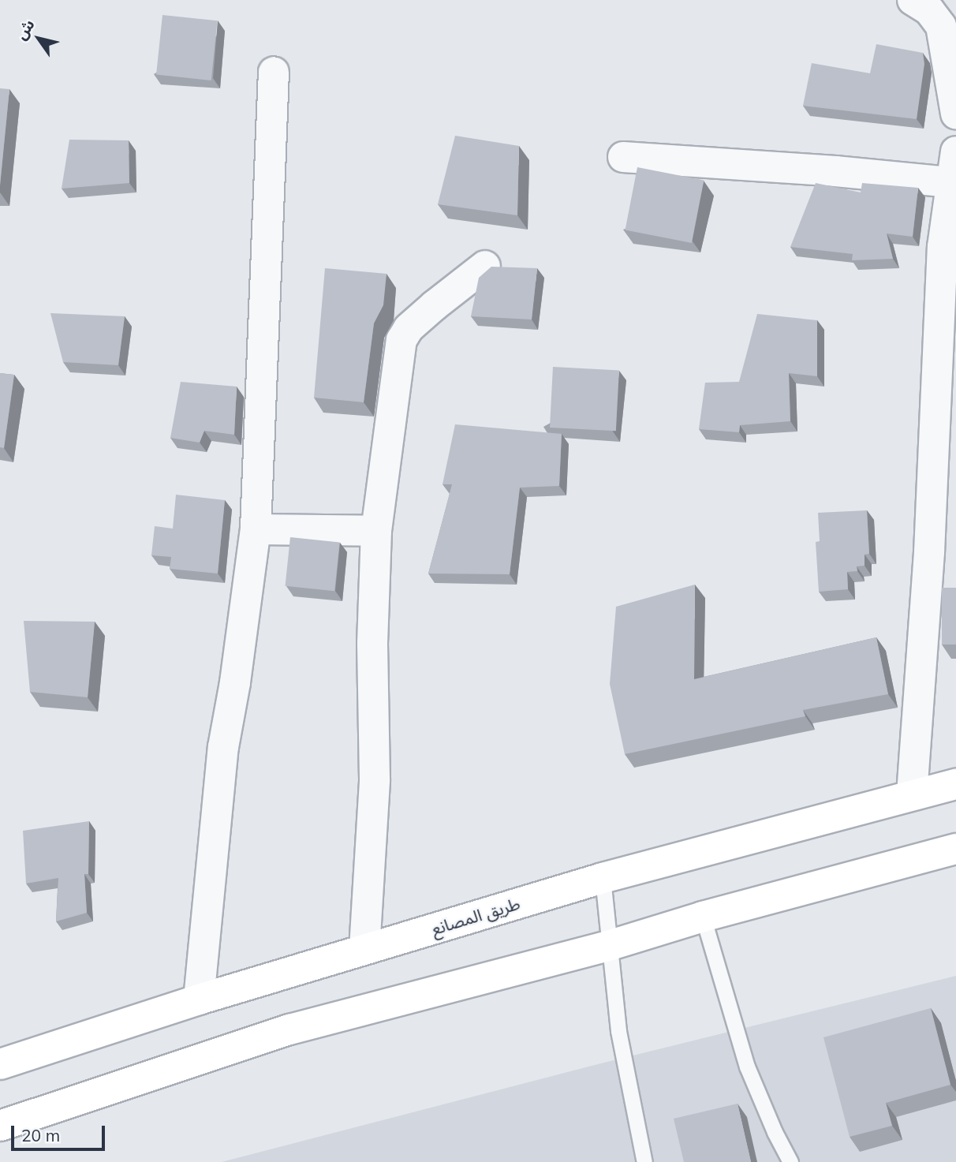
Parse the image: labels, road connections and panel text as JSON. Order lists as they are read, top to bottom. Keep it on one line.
{"streets":{"main road":["طريق المصانع"]},"scale_bar":"20 m","north":"top left"}
